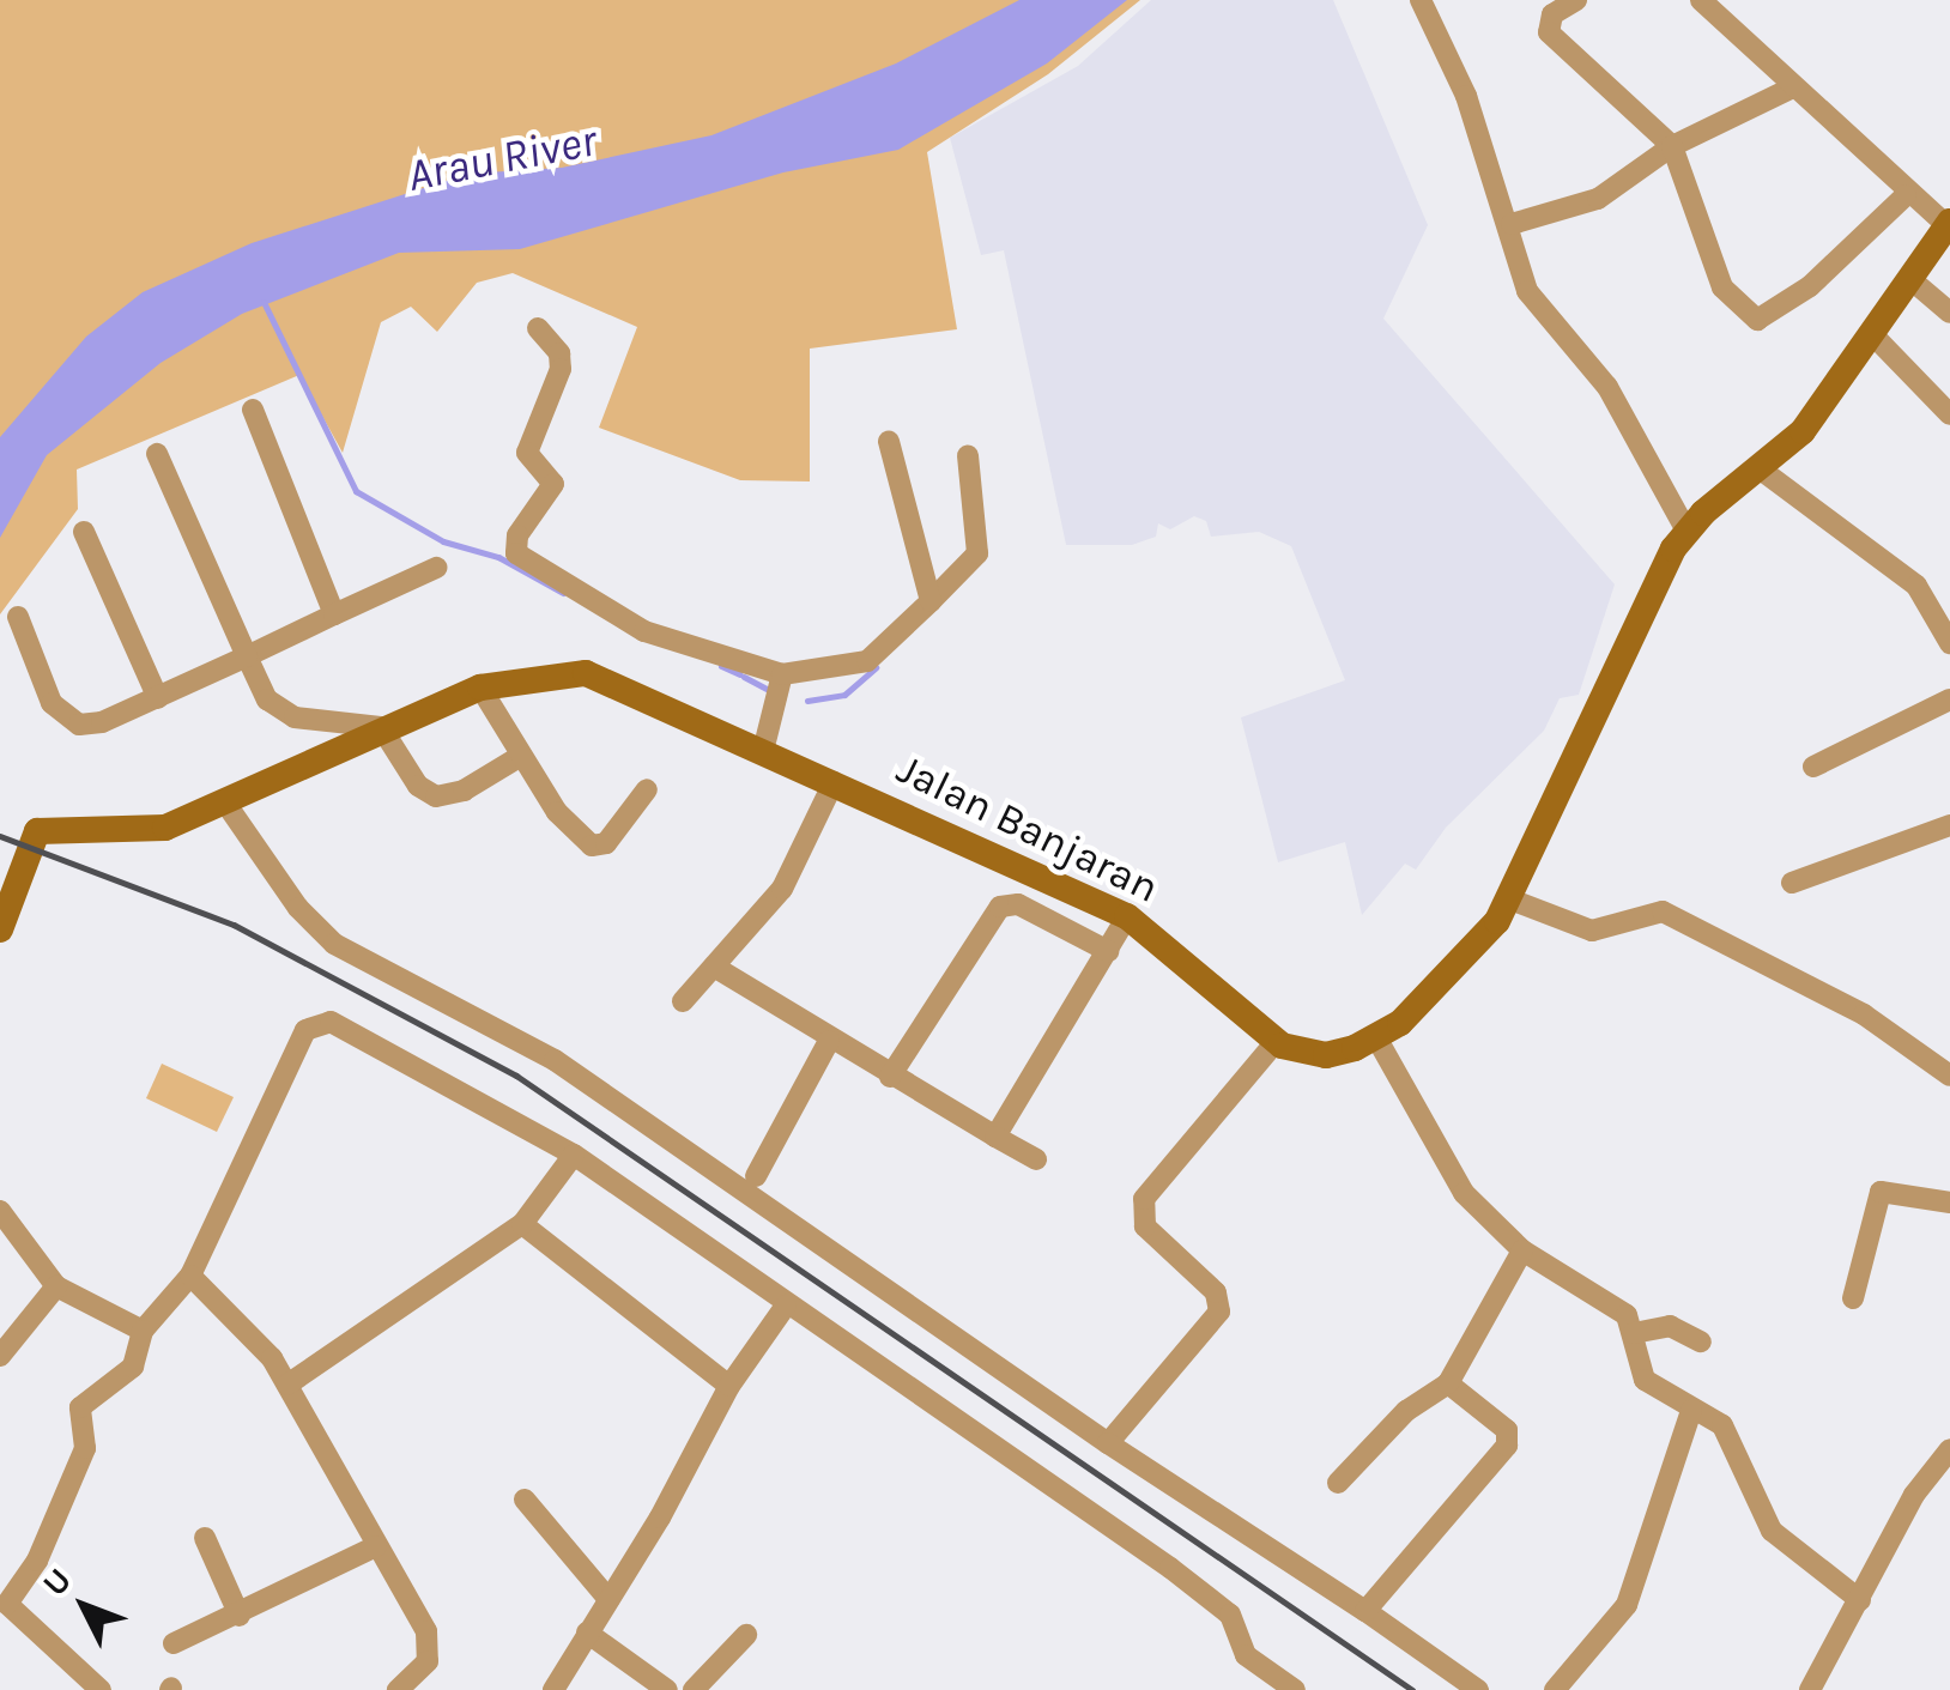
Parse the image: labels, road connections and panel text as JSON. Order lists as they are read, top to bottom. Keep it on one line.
{"streets":{"street":["Jalan Banjaran"]},"water":["Arau River"],"north":"top left"}
